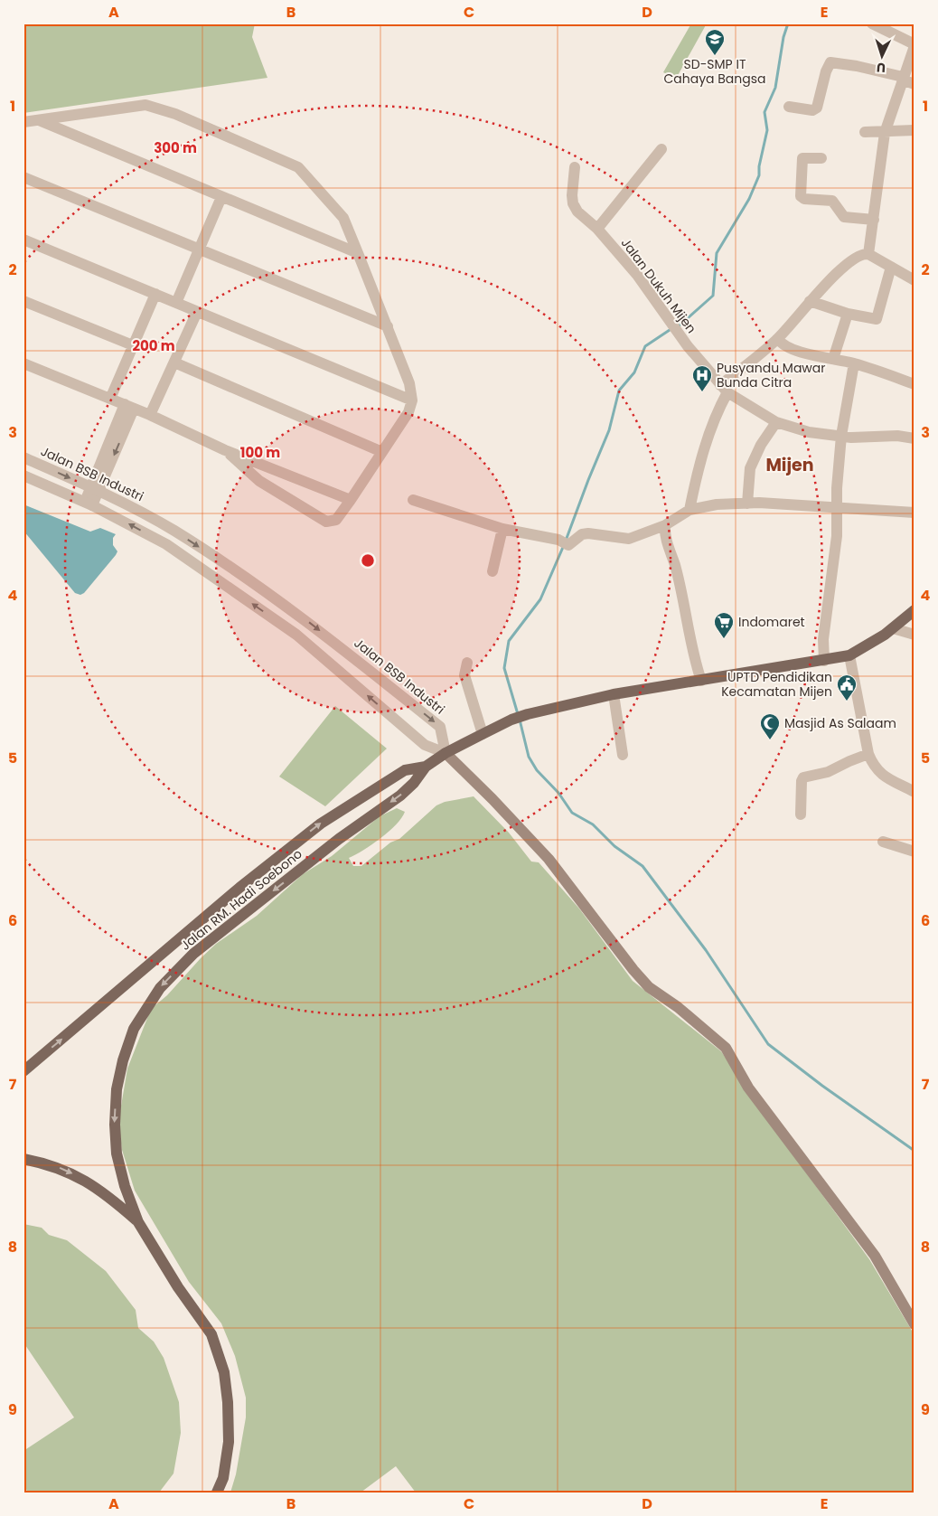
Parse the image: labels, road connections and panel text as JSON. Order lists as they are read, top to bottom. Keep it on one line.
{"streets":{"main road":["Jalan RM. Hadi Soebono"],"street":["Jalan Dukuh Mijen","Jalan BSB Industri"]},"crossings":[["Jalan BSB Industri","Jalan RM. Hadi Soebono"]],"districts":["Mijen"],"places":{"school or university":["SD-SMP IT Cahaya Bangsa"],"hospital":["Pusyandu Mawar Bunda Citra"],"supermarket":["Indomaret"],"public building":["UPTD Pendidikan Kecamatan Mijen"],"mosque":["Masjid As Salaam"]},"north":"bottom","grid":{"columns":["A","B","C","D","E"],"rows":["1","2","3","4","5","6","7","8","9"]},"rings":["300 m","200 m","100 m"]}
